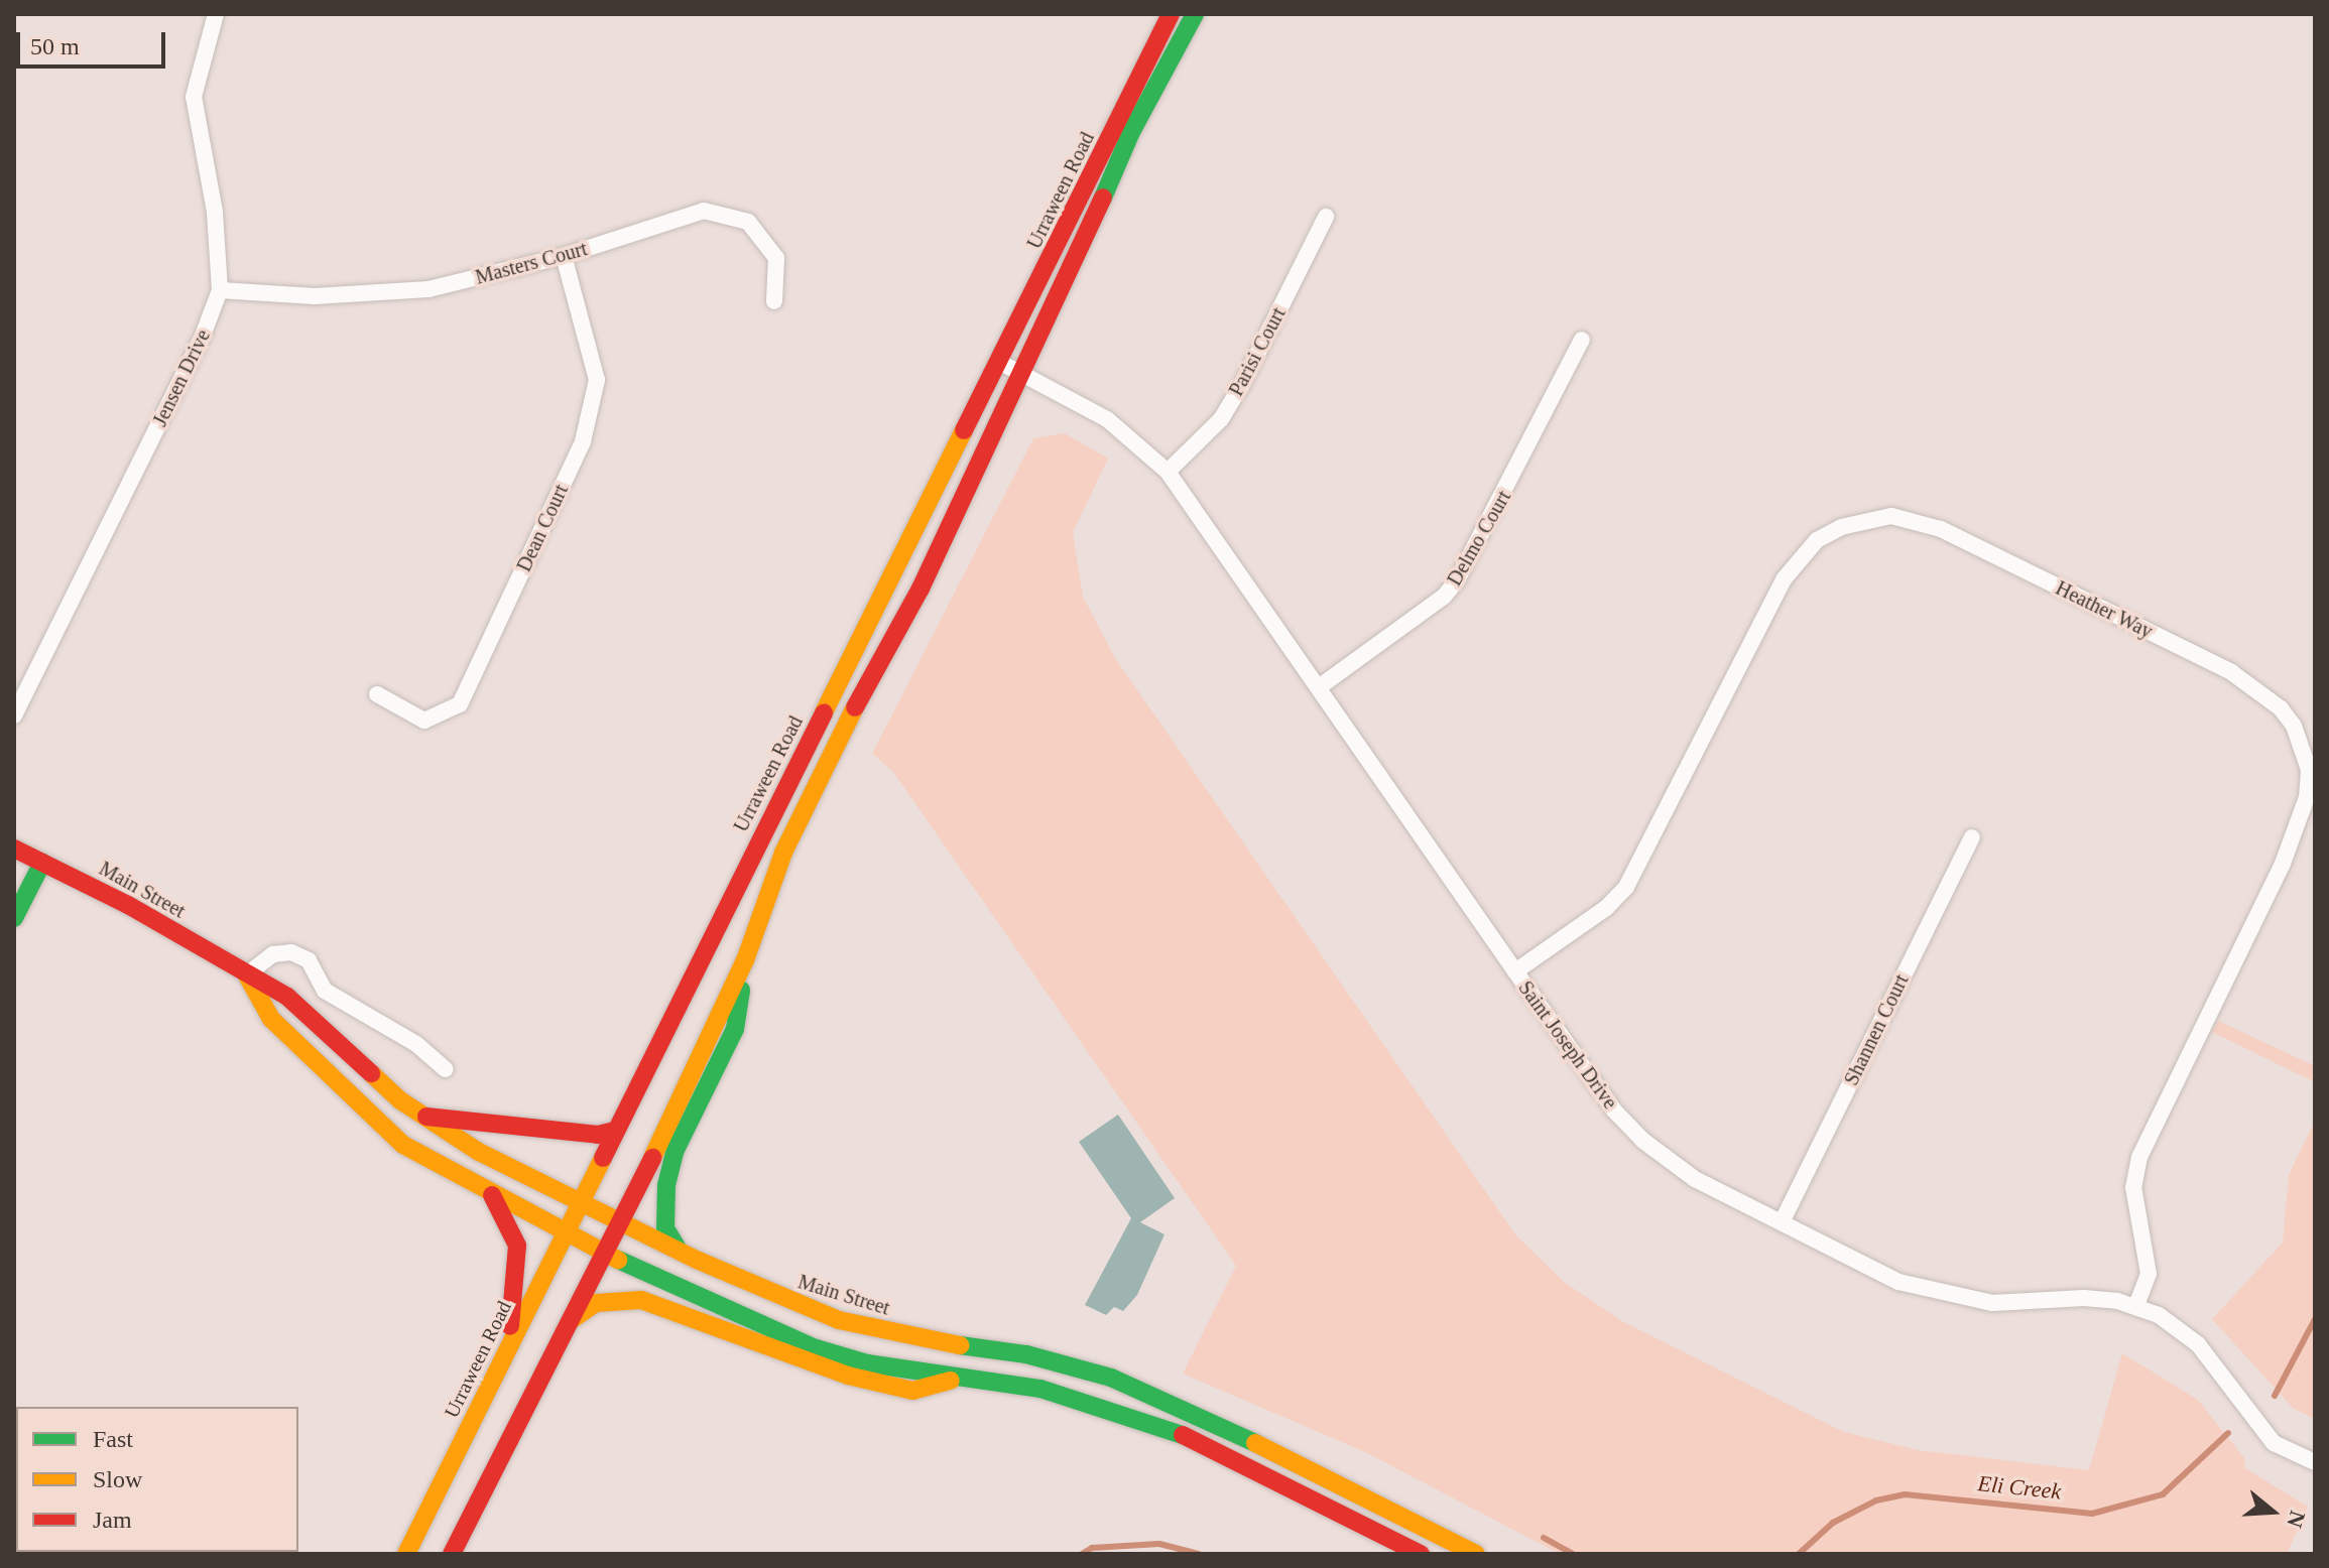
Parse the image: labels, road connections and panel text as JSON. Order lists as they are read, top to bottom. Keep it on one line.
{"streets":{"main road":["Urraween Road","Main Street"],"street":["Masters Court","Parisi Court","Jensen Drive","Dean Court","Delmo Court","Heather Way","Shannen Court","Saint Joseph Drive"]},"crossings":[["Urraween Road","Main Street"],["Urraween Road","Saint Joseph Drive"],["Masters Court","Jensen Drive"],["Masters Court","Dean Court"],["Parisi Court","Saint Joseph Drive"],["Delmo Court","Saint Joseph Drive"],["Heather Way","Saint Joseph Drive"],["Shannen Court","Saint Joseph Drive"]],"water":["Eli Creek"],"legend":["Fast","Slow","Jam"],"scale_bar":"50 m","north":"right"}
